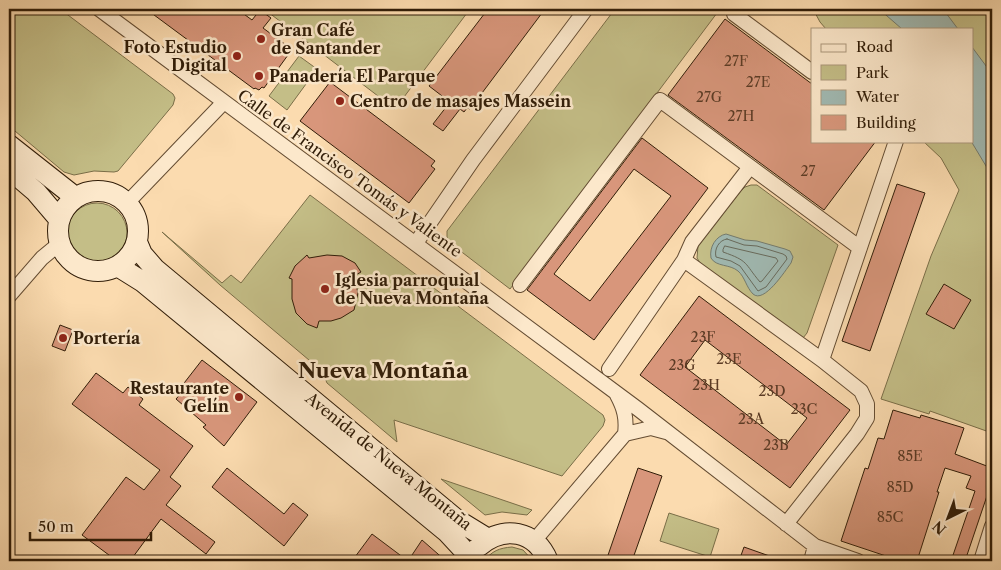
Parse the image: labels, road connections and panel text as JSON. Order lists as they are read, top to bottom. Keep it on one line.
{"streets":{"main road":["Avenida de Nueva Montaña"],"street":["Calle de Francisco Tomás y Valiente"]},"districts":["Nueva Montaña"],"places":["Gran Café de Santander","Foto Estudio Digital","Panadería El Parque","Centro de masajes Massein","Iglesia parroquial de Nueva Montaña","Portería","Restaurante Gelín"],"house_numbers":["27F","27E","27G","27H","27","23F","23E","23G","23H","23D","23C","23A","23B","85E","85D","85C"],"legend":["Road","Park","Water","Building"],"scale_bar":"50 m","north":"bottom left"}
